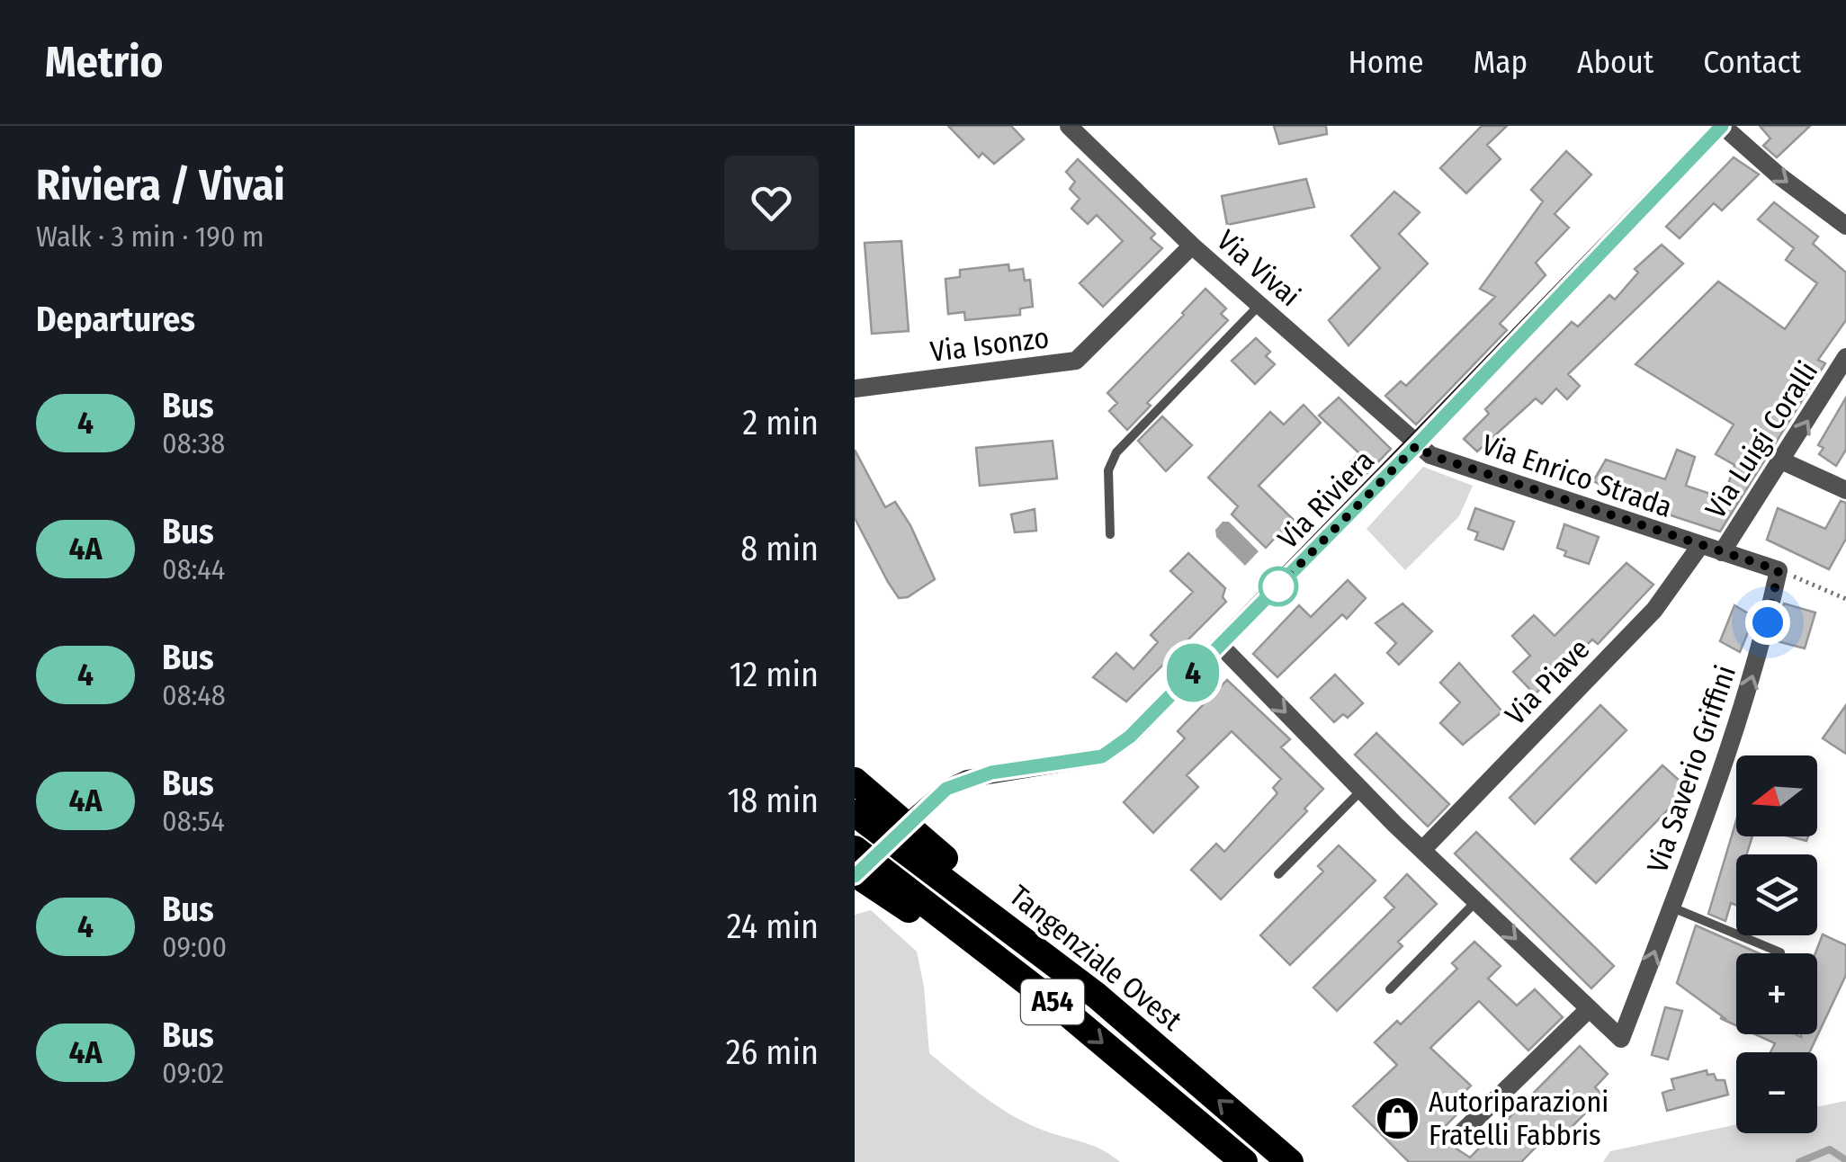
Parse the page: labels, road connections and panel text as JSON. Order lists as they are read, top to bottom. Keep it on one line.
{"streets":{"highway":["Tangenziale Ovest","A54"],"street":["Via Vivai","Via Isonzo","Via Luigi Coralli","Via Enrico Strada","Via Riviera","Via Piave","Via Saverio Griffini"]},"crossings":[["Via Vivai","Via Isonzo"],["Via Vivai","Via Enrico Strada"],["Via Vivai","Via Riviera"],["Via Luigi Coralli","Via Enrico Strada"],["Via Enrico Strada","Via Riviera"],["Via Enrico Strada","Via Piave"]],"one_way":["Via Luigi Coralli","Via Saverio Griffini"],"places":{"shop":["Autoriparazioni Fratelli Fabbris"]},"lines":["bus line 4"],"north":"left","page":{"header":"Metrio","nav":["Home","Map","About","Contact"],"heading":[["Riviera / Vivai","Walk · 3 min · 190 m"],"Departures"],"on_map":"4","list":[{"mark":"4","name":"Bus","note":"08:38","value":"2 min"},{"mark":"4A","name":"Bus","note":"08:44","value":"8 min"},{"mark":"4","name":"Bus","note":"08:48","value":"12 min"},{"mark":"4A","name":"Bus","note":"08:54","value":"18 min"},{"mark":"4","name":"Bus","note":"09:00","value":"24 min"},{"mark":"4A","name":"Bus","note":"09:02","value":"26 min"}],"map_buttons":["+","−"]}}
